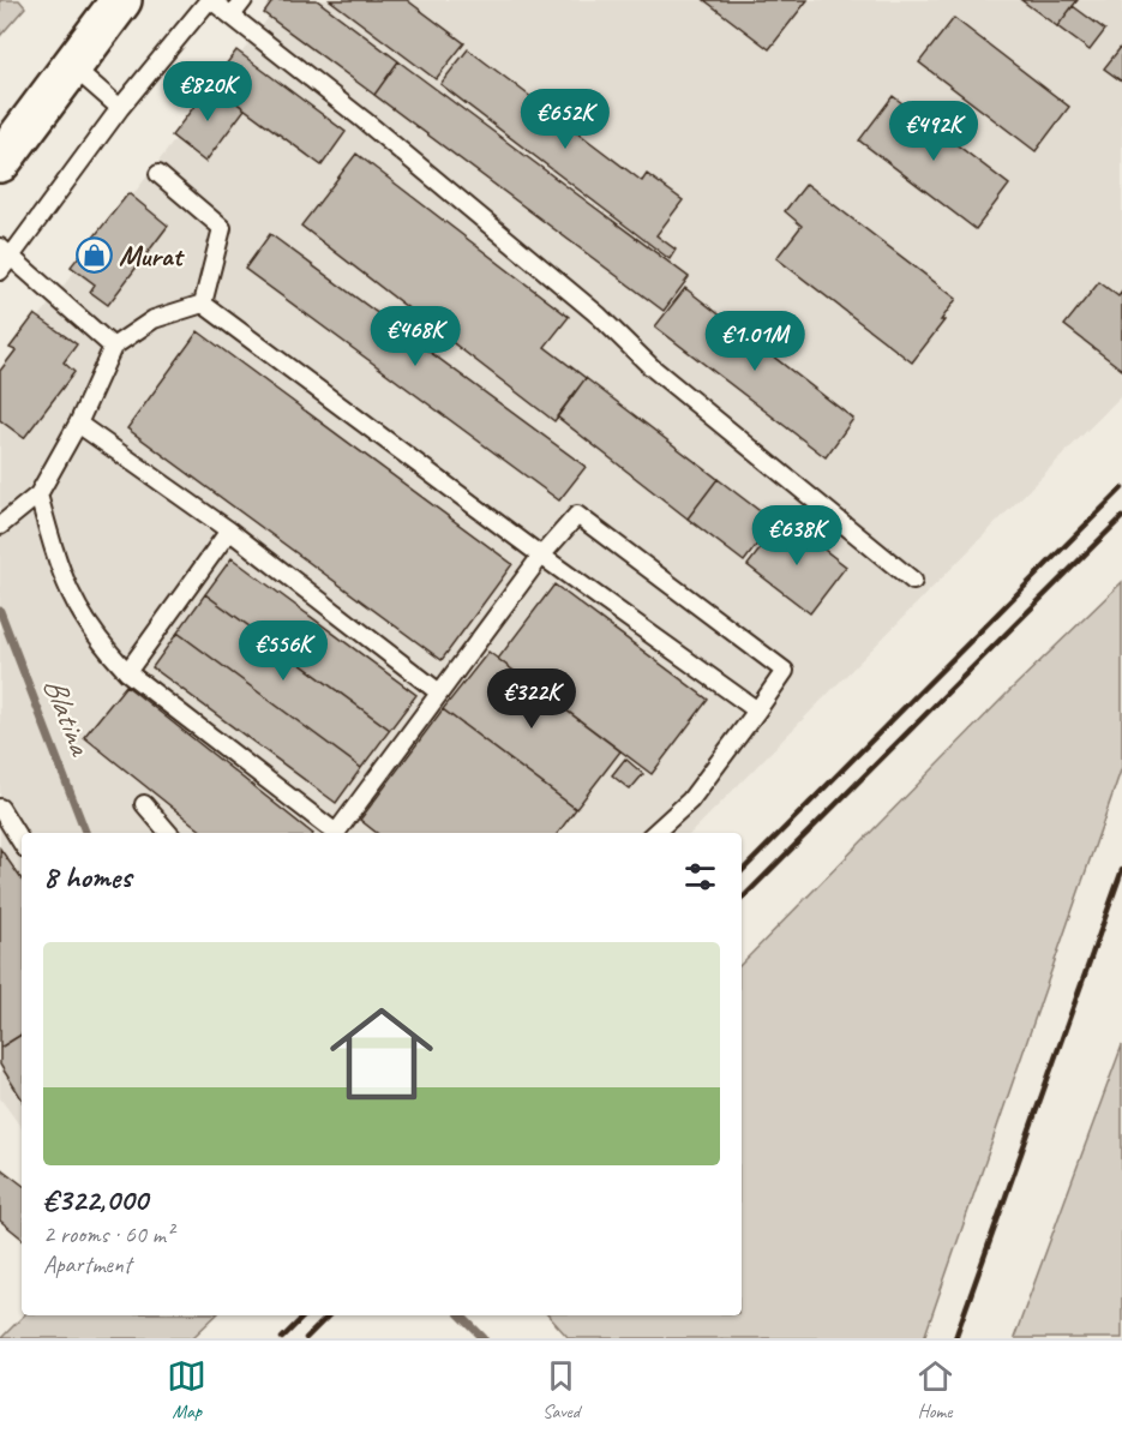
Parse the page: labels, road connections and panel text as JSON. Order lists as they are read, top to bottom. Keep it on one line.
{"water":["Blatina"],"places":{"shop":["Murat"]},"page":{"price":["€820K","€652K","€492K","€468K","€1.01M","€638K","€556K","€322K"],"heading":"8 homes","list":[{"name":"€322,000","note":"2 rooms · 60 m² · Apartment"}],"tabs":["Map","Saved","Home"]}}
